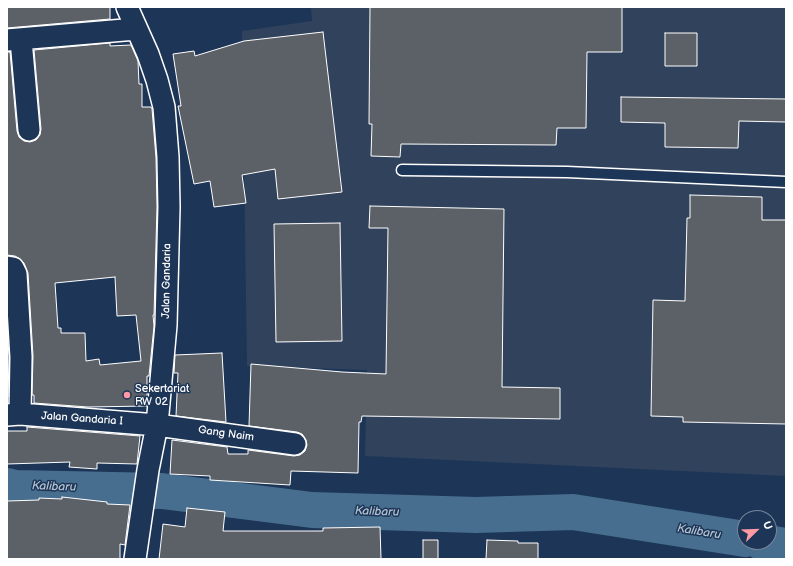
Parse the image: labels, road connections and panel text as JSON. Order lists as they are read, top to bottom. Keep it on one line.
{"streets":{"street":["Jalan Gandaria","Jalan Gandaria I","Gang Naim"]},"crossings":[["Jalan Gandaria","Jalan Gandaria I"],["Jalan Gandaria","Gang Naim"],["Jalan Gandaria I","Gang Naim"]],"water":["Kalibaru"],"places":["Sekertariat RW 02"],"north":"top right"}
